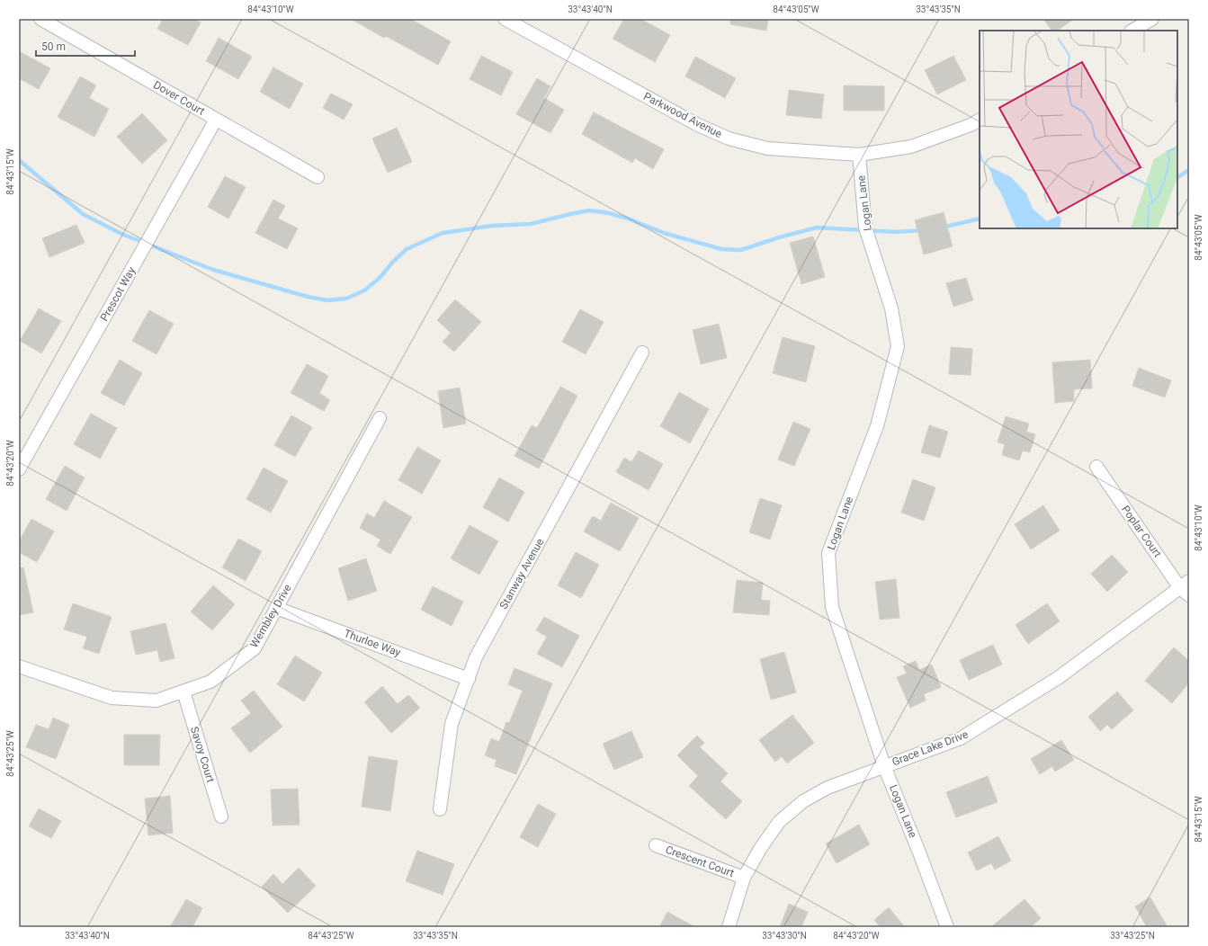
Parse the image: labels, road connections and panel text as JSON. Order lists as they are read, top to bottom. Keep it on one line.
{"streets":{"street":["Dover Court","Parkwood Avenue","Logan Lane","Prescot Way","Poplar Court","Stanway Avenue","Wembley Drive","Thurloe Way","Grace Lake Drive","Savoy Court","Crescent Court"]},"crossings":[["Dover Court","Prescot Way"],["Parkwood Avenue","Logan Lane"],["Logan Lane","Grace Lake Drive"],["Poplar Court","Grace Lake Drive"],["Stanway Avenue","Thurloe Way"],["Wembley Drive","Thurloe Way"],["Wembley Drive","Savoy Court"],["Grace Lake Drive","Crescent Court"]],"scale_bar":"50 m","coordinates":["84°43'10\"W","33°43'40\"N","84°43'05\"W","33°43'35\"N","84°43'15\"W","84°43'20\"W","84°43'25\"W","33°43'30\"N","33°43'25\"N"]}
